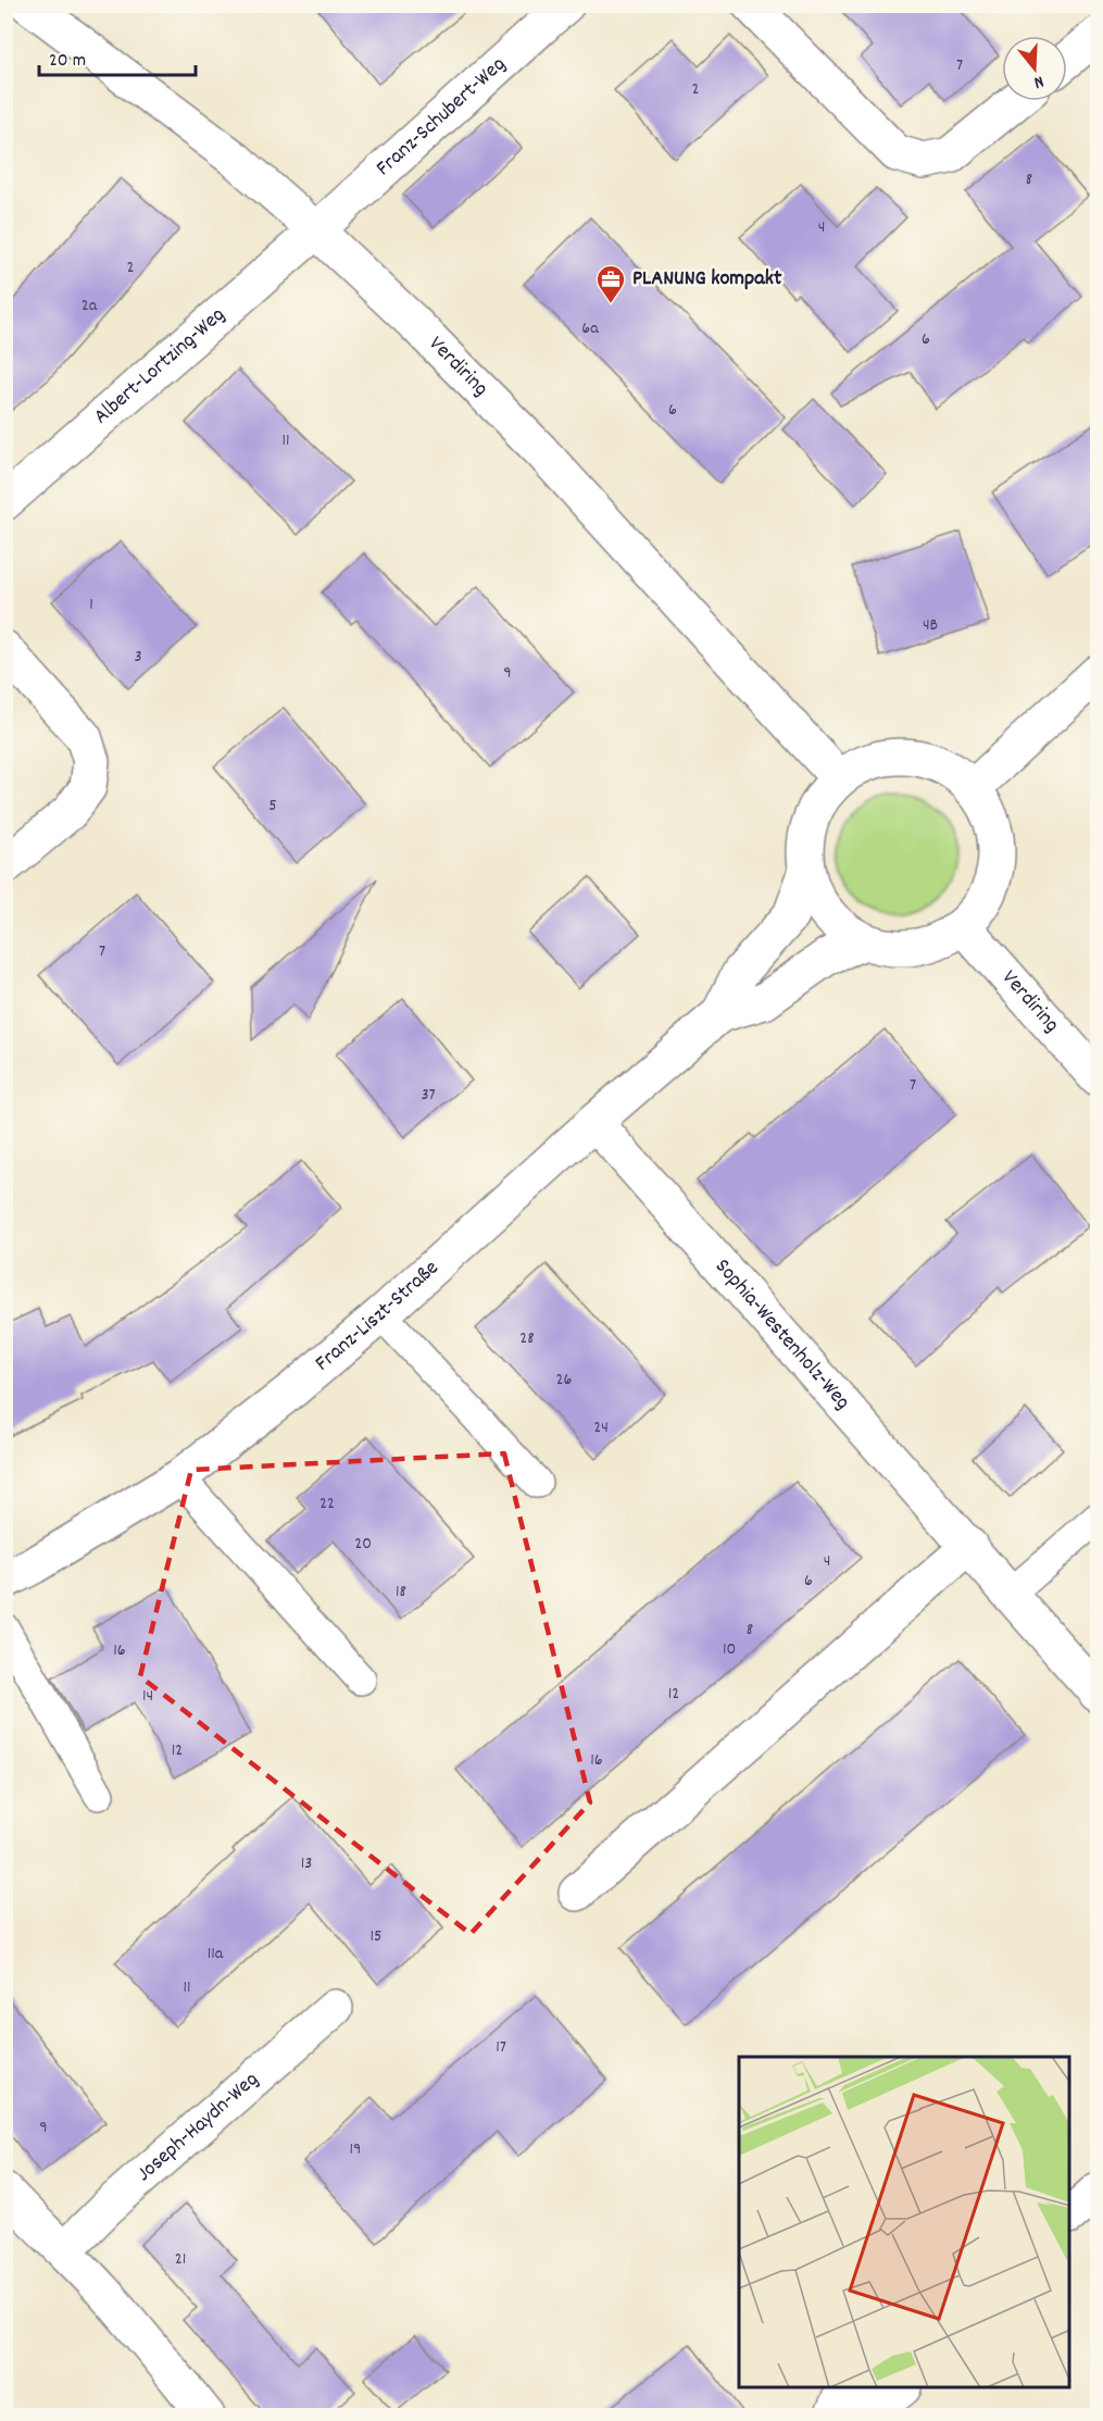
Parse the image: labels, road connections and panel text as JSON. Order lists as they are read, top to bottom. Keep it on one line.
{"streets":{"street":["Franz-Schubert-Weg","Albert-Lortzing-Weg","Verdiring","Franz-Liszt-Straße","Sophia-Westenholz-Weg","Joseph-Haydn-Weg"]},"crossings":[["Franz-Schubert-Weg","Albert-Lortzing-Weg"],["Franz-Schubert-Weg","Verdiring"],["Albert-Lortzing-Weg","Verdiring"],["Verdiring","Franz-Liszt-Straße"],["Franz-Liszt-Straße","Sophia-Westenholz-Weg"]],"places":{"office":["PLANUNG kompakt"]},"house_numbers":["7","2","8","4","2","2a","6a","6","6","11","1","4B","3","9","5","7","7","37","28","26","24","22","20","4","6","18","8","10","16","12","14","12","16","13","15","11a","11","17","9","19","21"],"scale_bar":"20 m","north":"bottom"}
